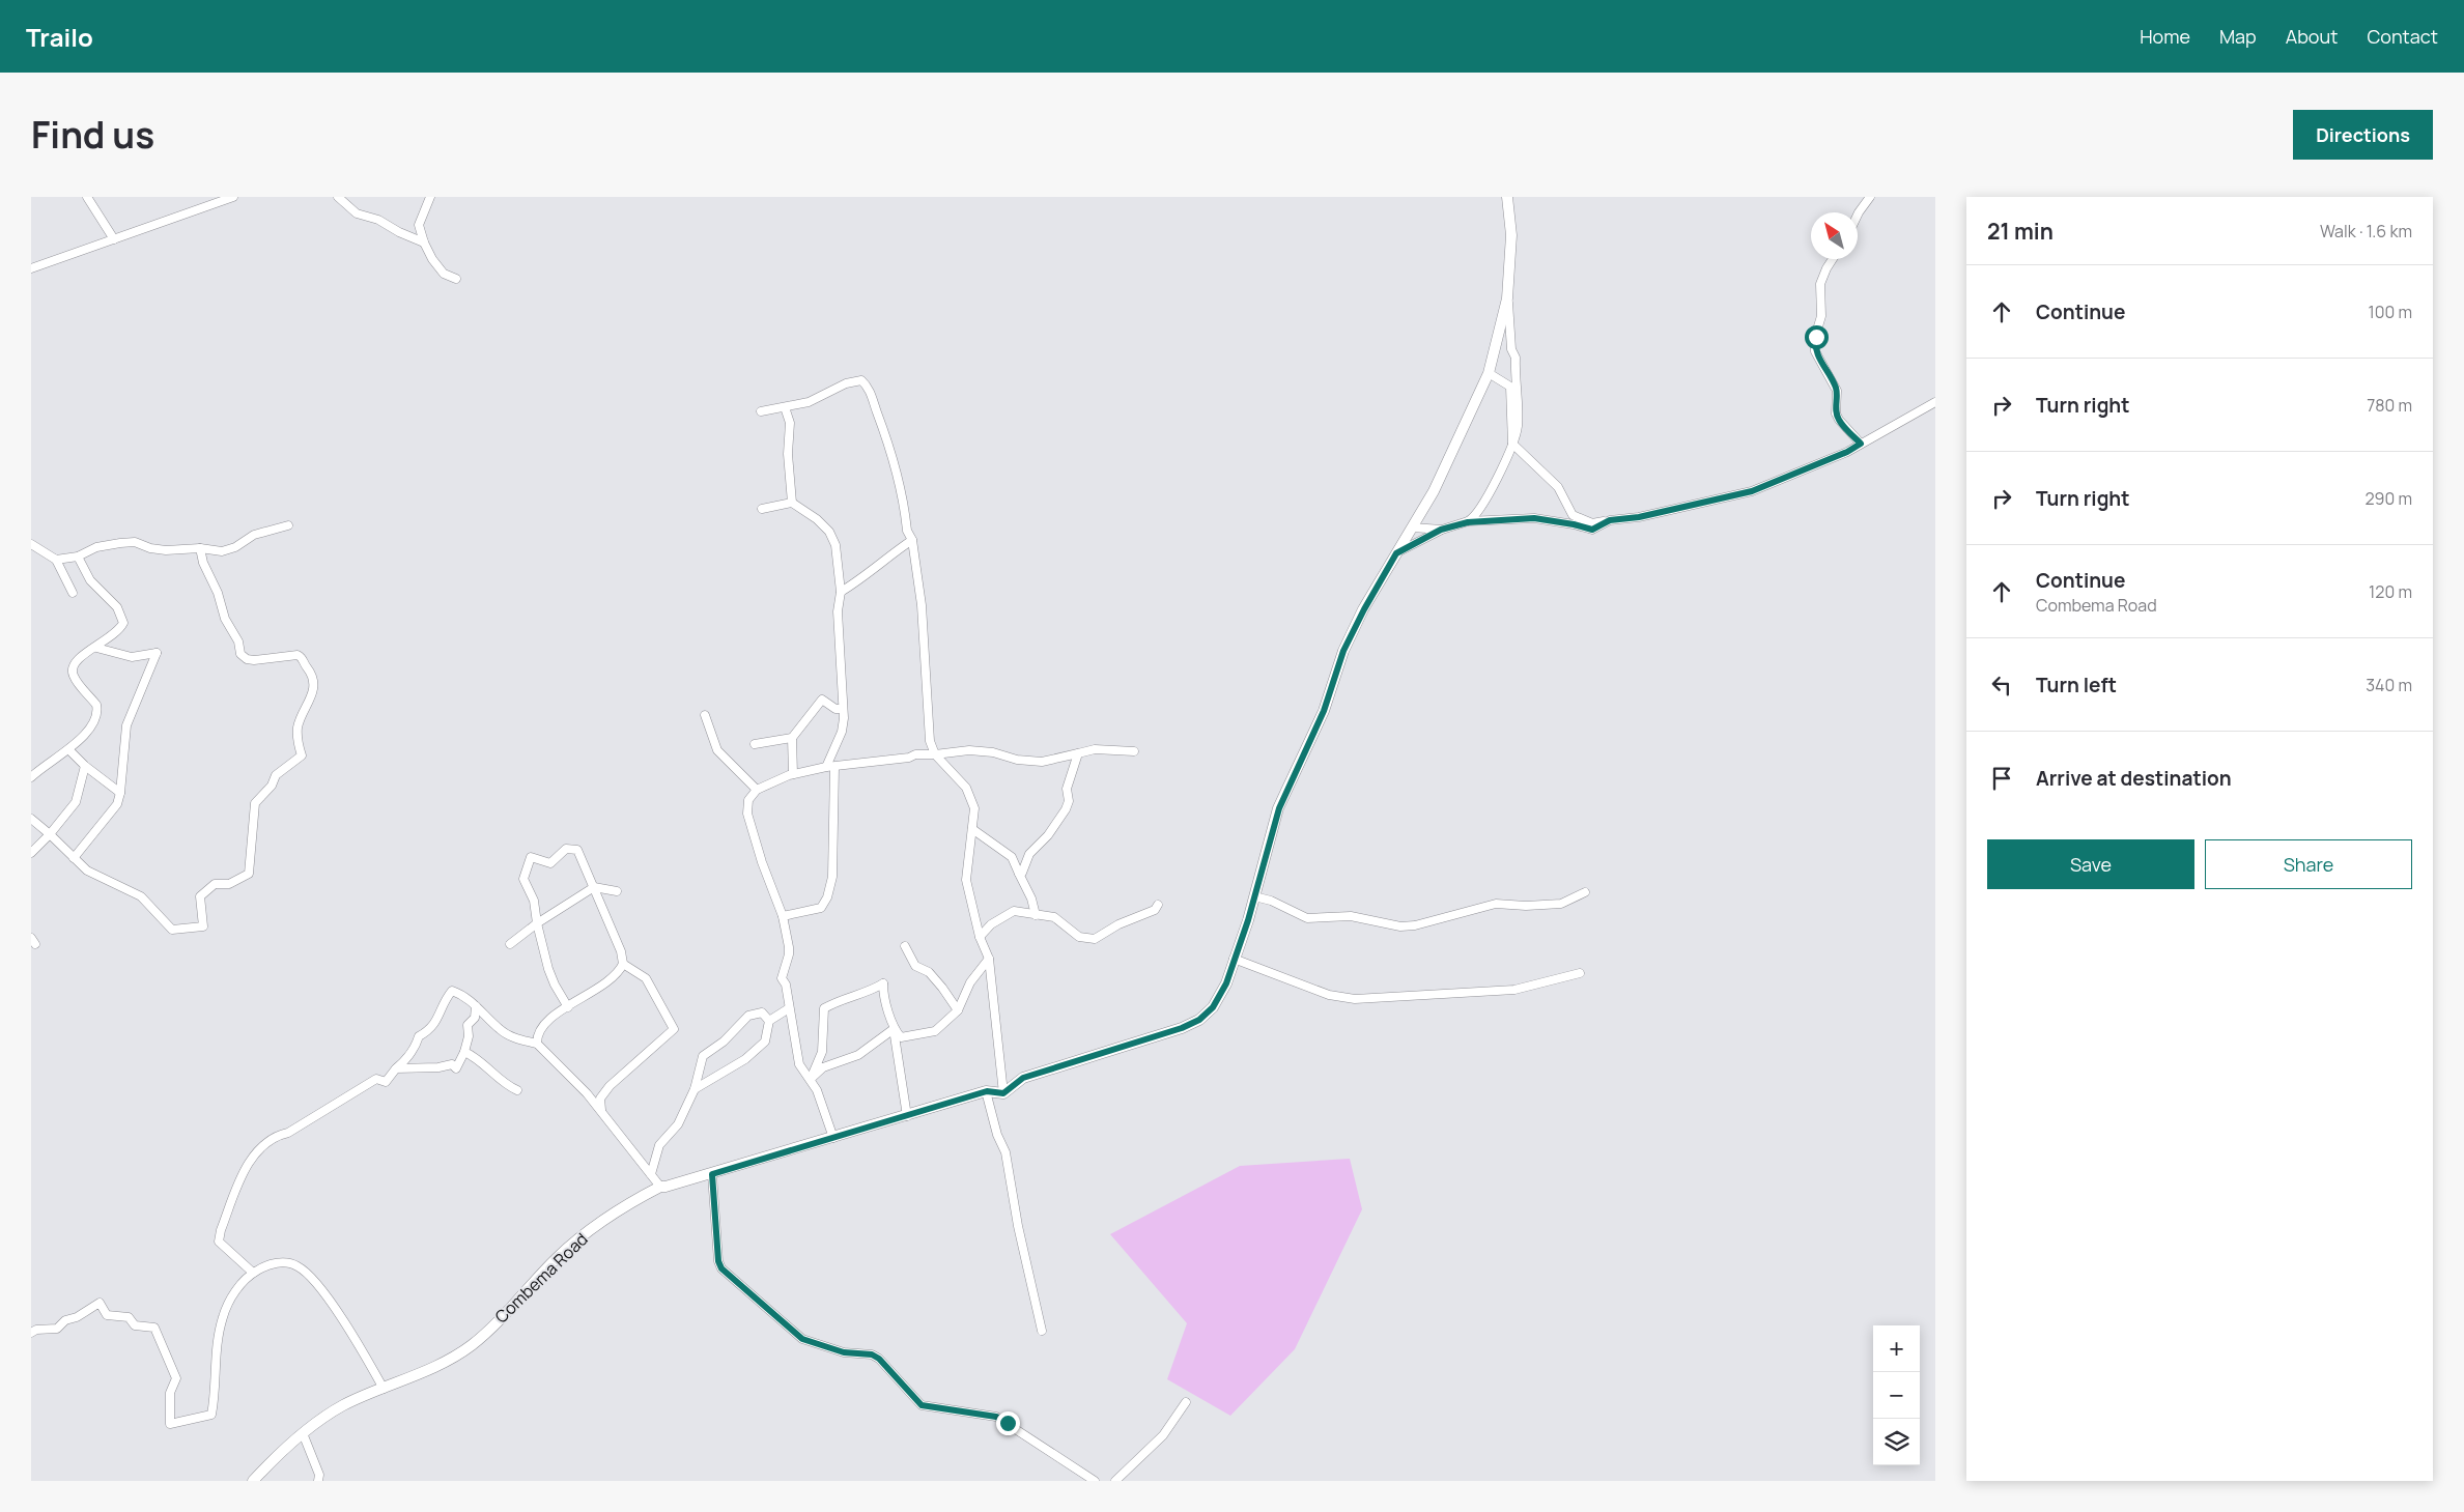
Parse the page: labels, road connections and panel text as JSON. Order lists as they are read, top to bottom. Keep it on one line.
{"streets":{"street":["Combema Road"]},"north":"top left","page":{"header":"Trailo","nav":["Home","Map","About","Contact"],"title":"Find us","buttons":["Directions",["Save","Share"]],"heading":["21 min","Walk · 1.6 km"],"list":[["Continue","100 m"],["Turn right","780 m"],["Turn right","290 m"],["Continue","Combema Road","120 m"],["Turn left","340 m"],"Arrive at destination"],"map_buttons":["+","−"]}}
